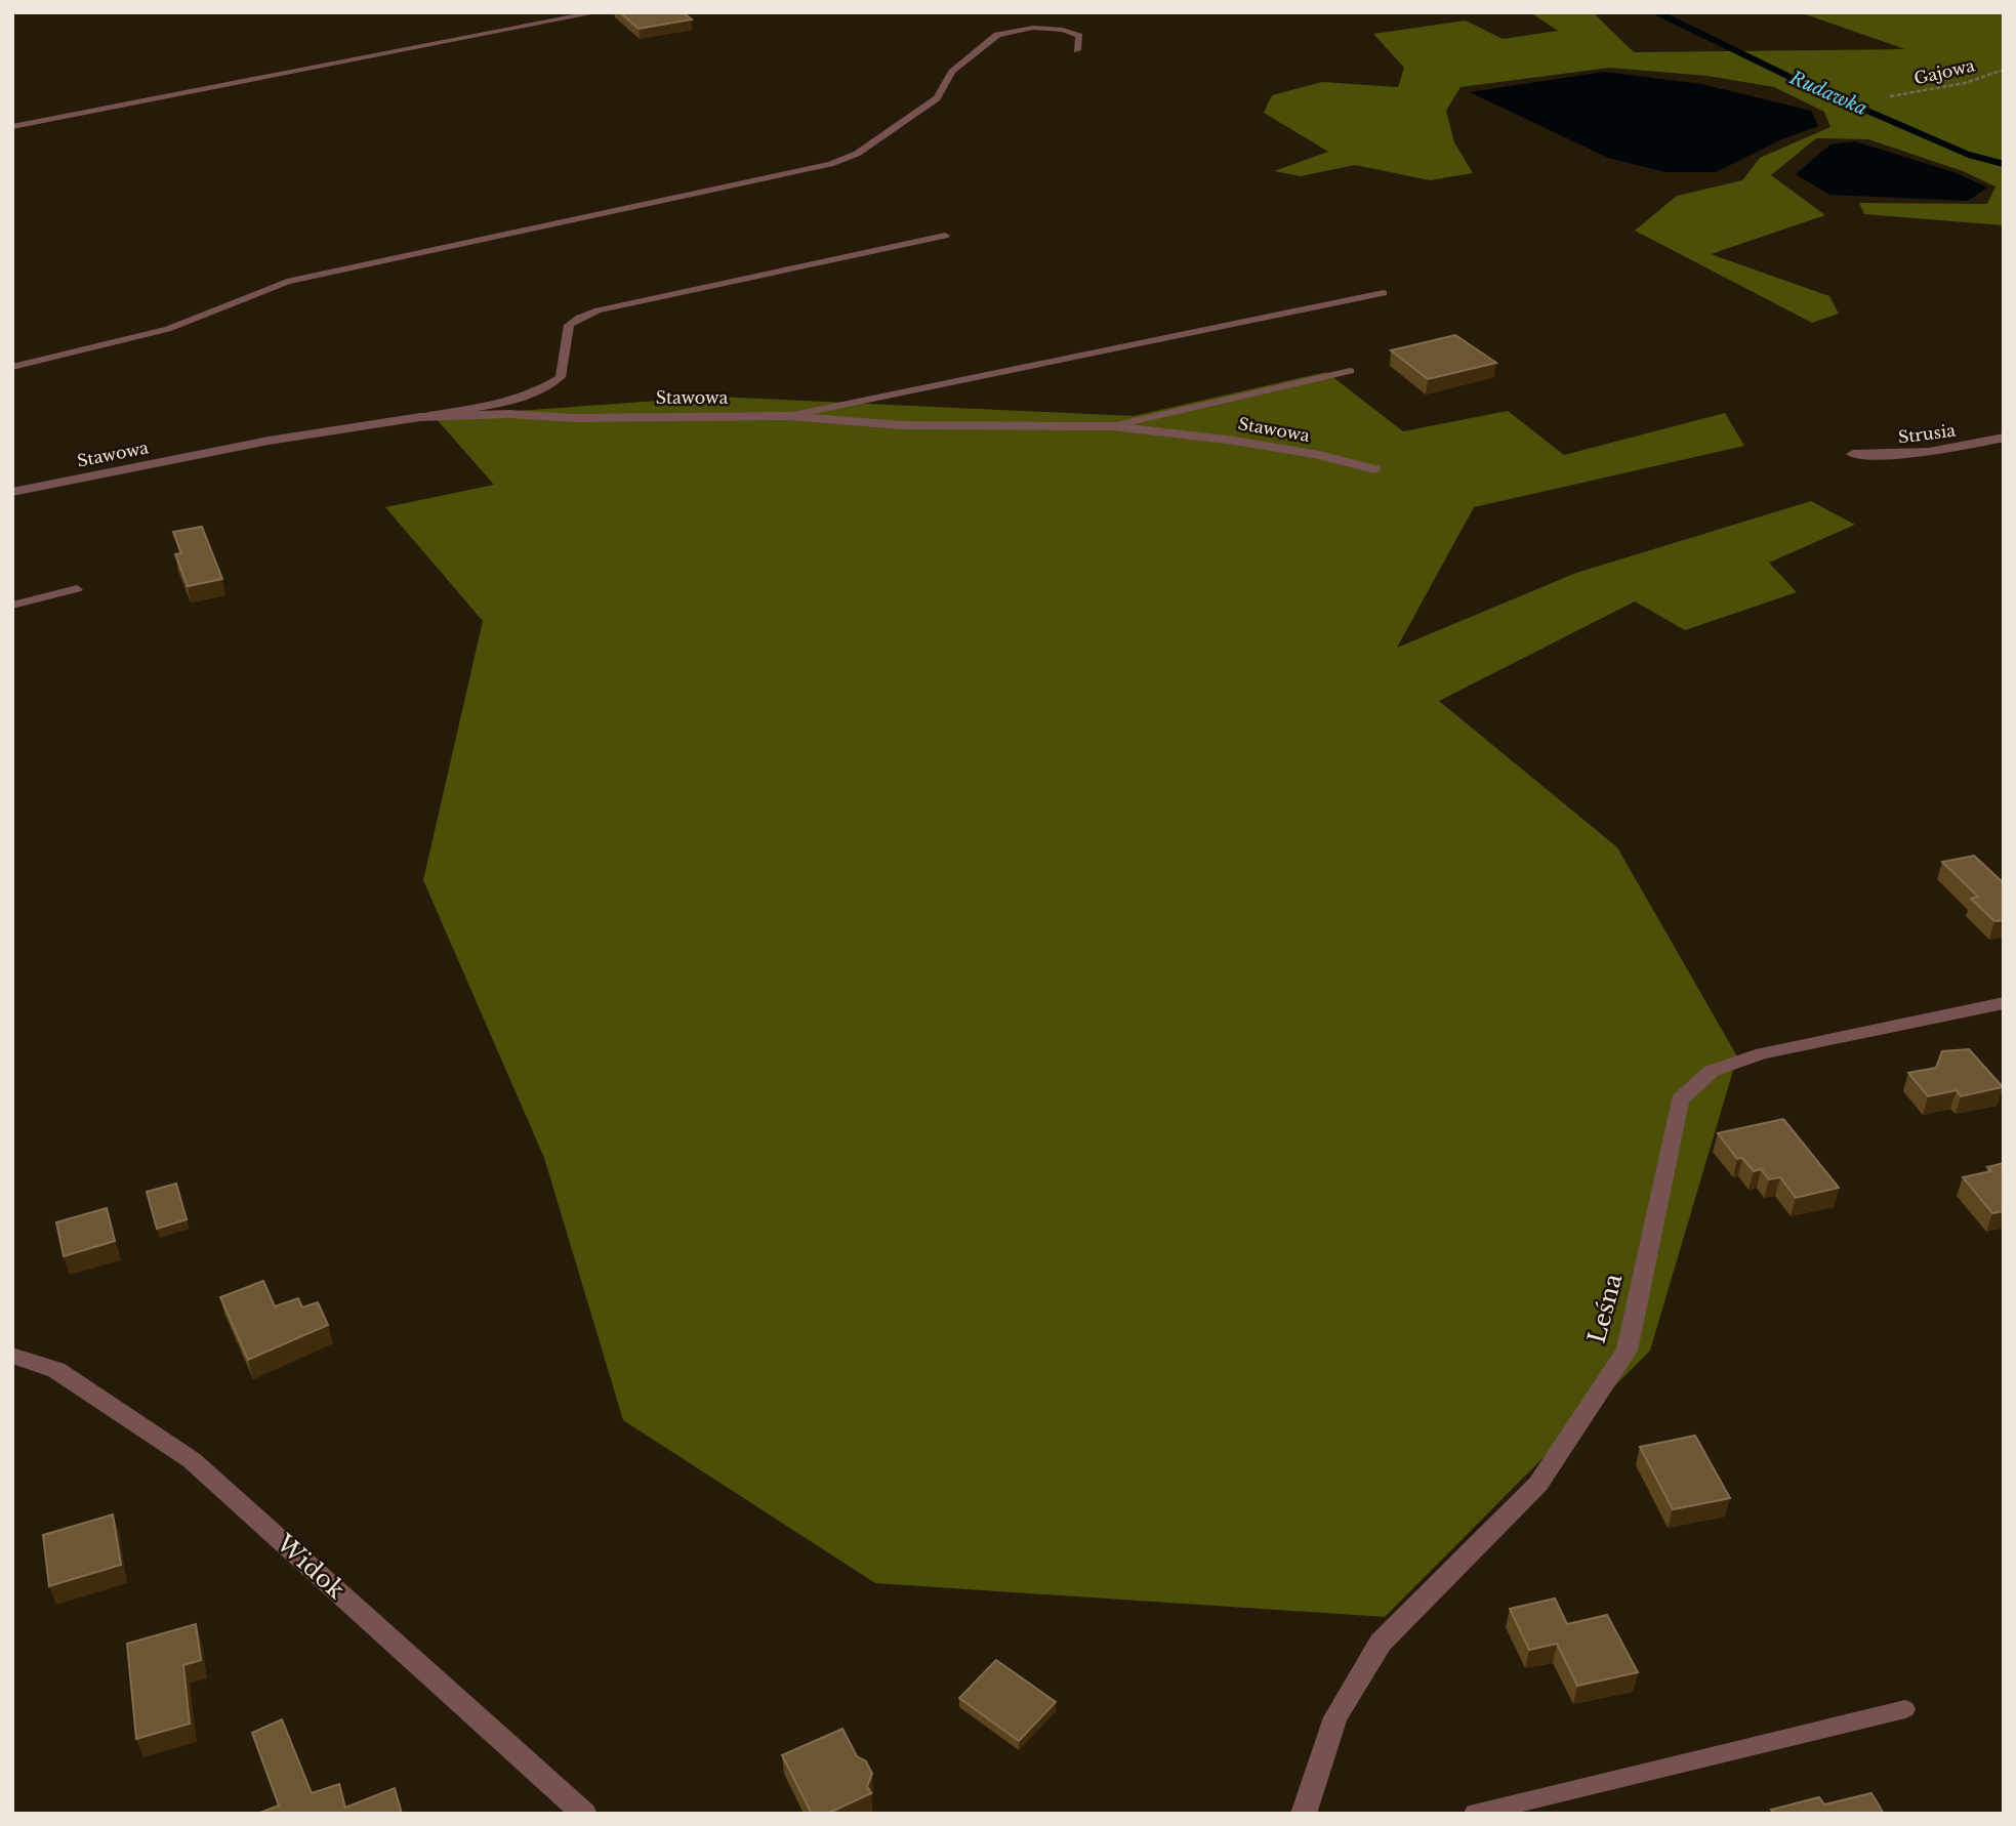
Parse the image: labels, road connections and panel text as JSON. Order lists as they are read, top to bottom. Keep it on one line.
{"streets":{"street":["Stawowa","Strusia","Leśna","Widok"],"path":["Gajowa"]},"water":["Rudawka"]}
